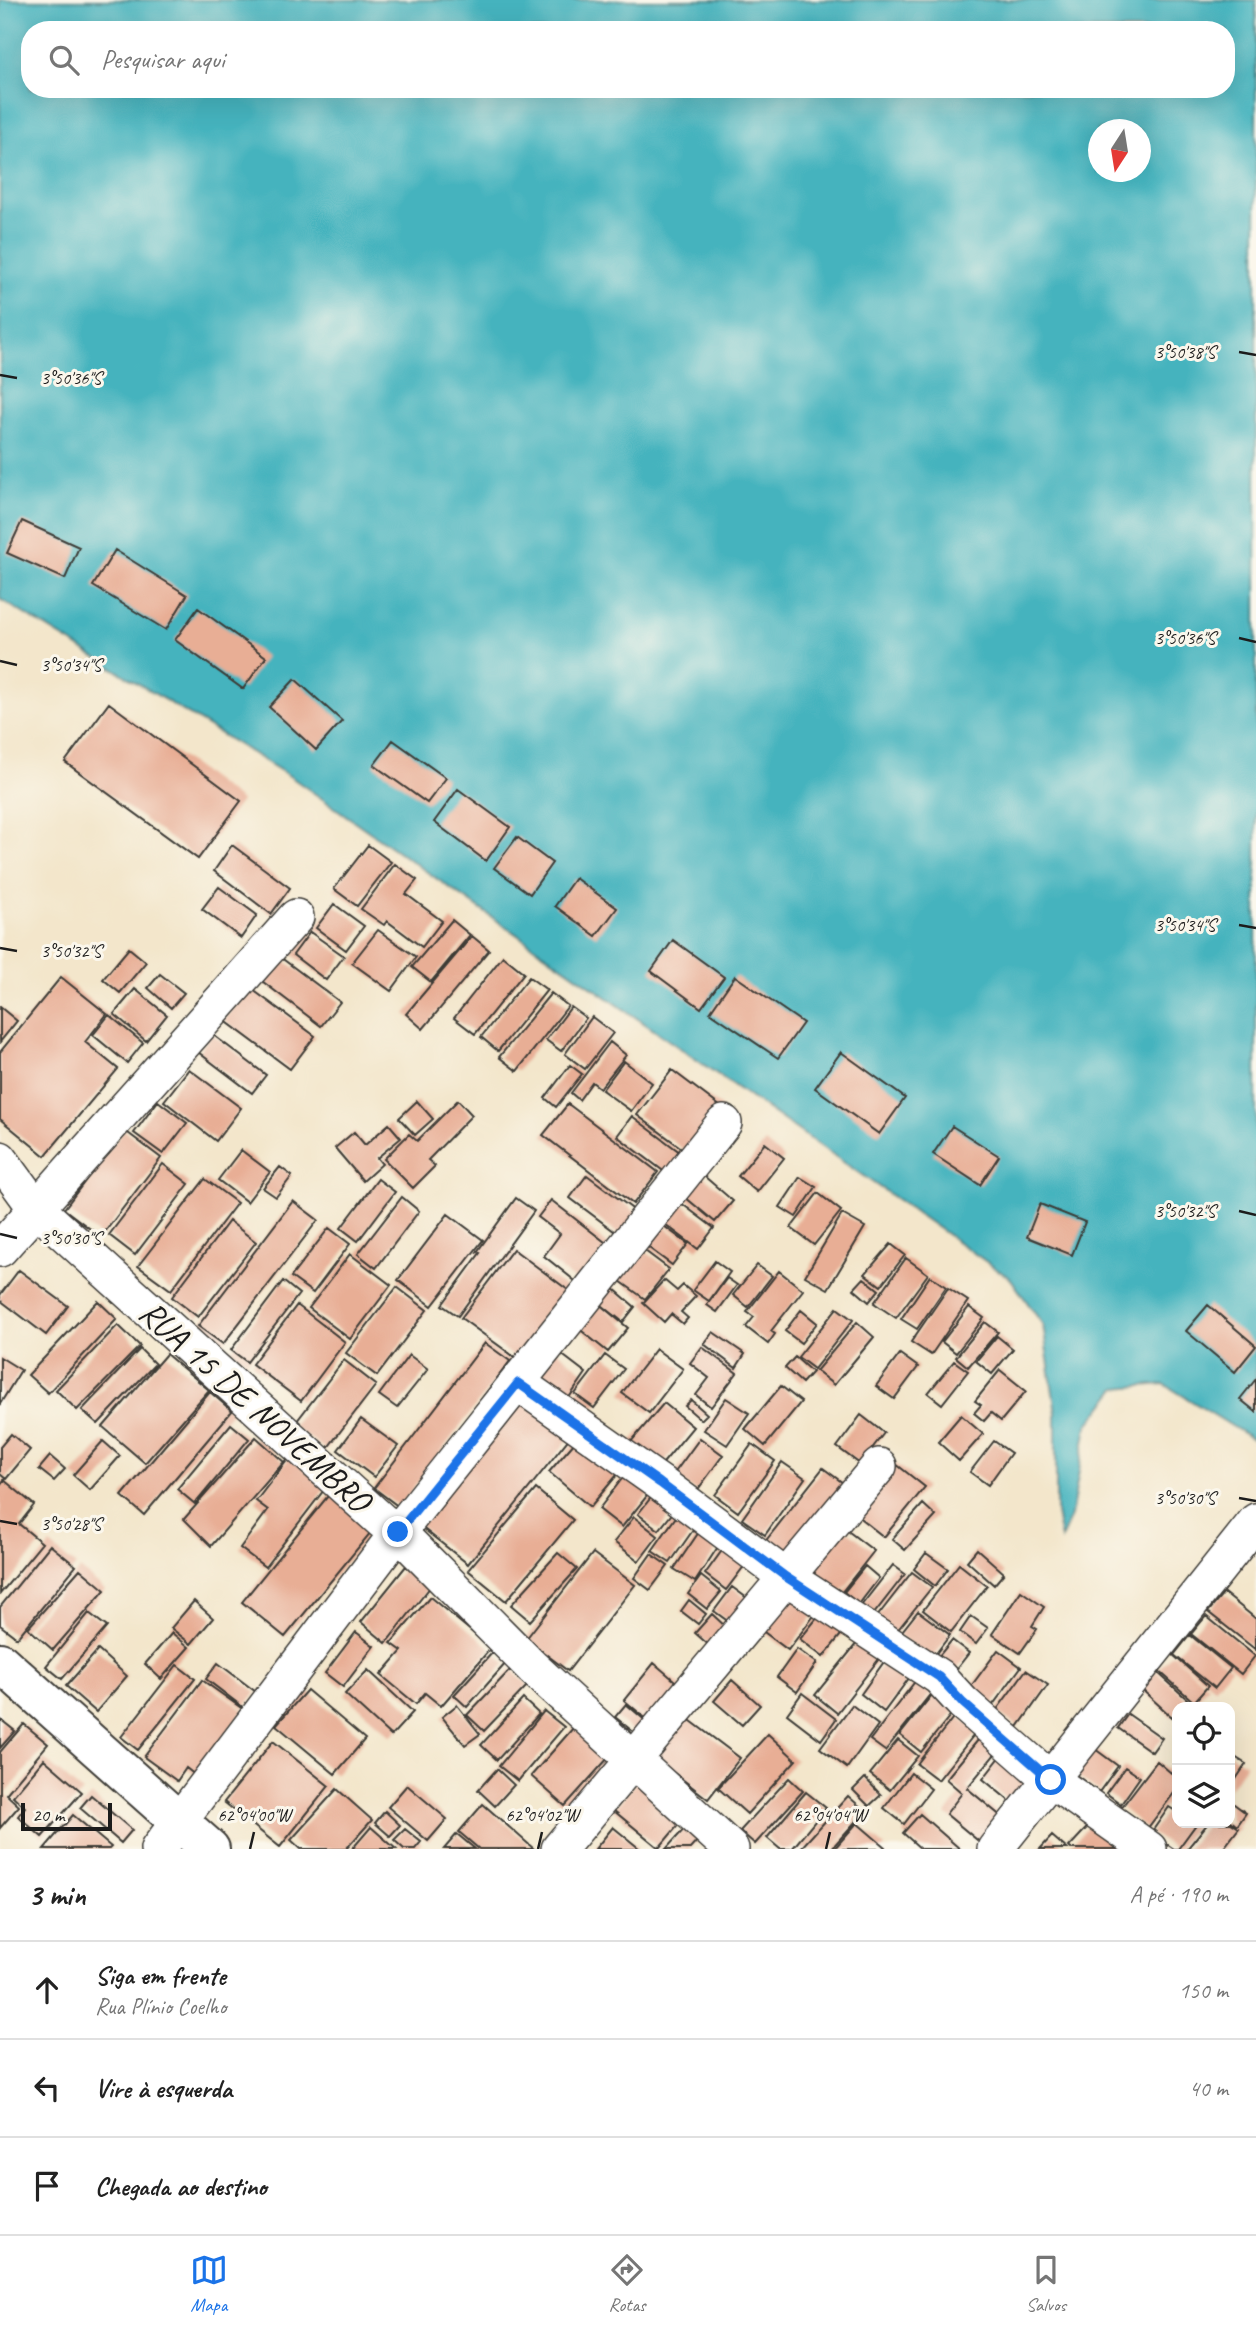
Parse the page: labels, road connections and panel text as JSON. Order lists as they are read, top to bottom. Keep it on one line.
{"streets":{"street":["RUA 15 DE NOVEMBRO"]},"scale_bar":"20 m","north":"bottom","page":{"search":"Pesquisar aqui","scale":"20 m","heading":["3 min","A pé · 190 m"],"list":[["Siga em frente","Rua Plínio Coelho","150 m"],["Vire à esquerda","40 m"],"Chegada ao destino"],"nav":["Mapa","Rotas","Salvos"]},"coordinates":["3°50'38\"S","3°50'36\"S","3°50'34\"S","3°50'32\"S","3°50'30\"S","3°50'28\"S","62°04'00\"W","62°04'02\"W","62°04'04\"W"]}
